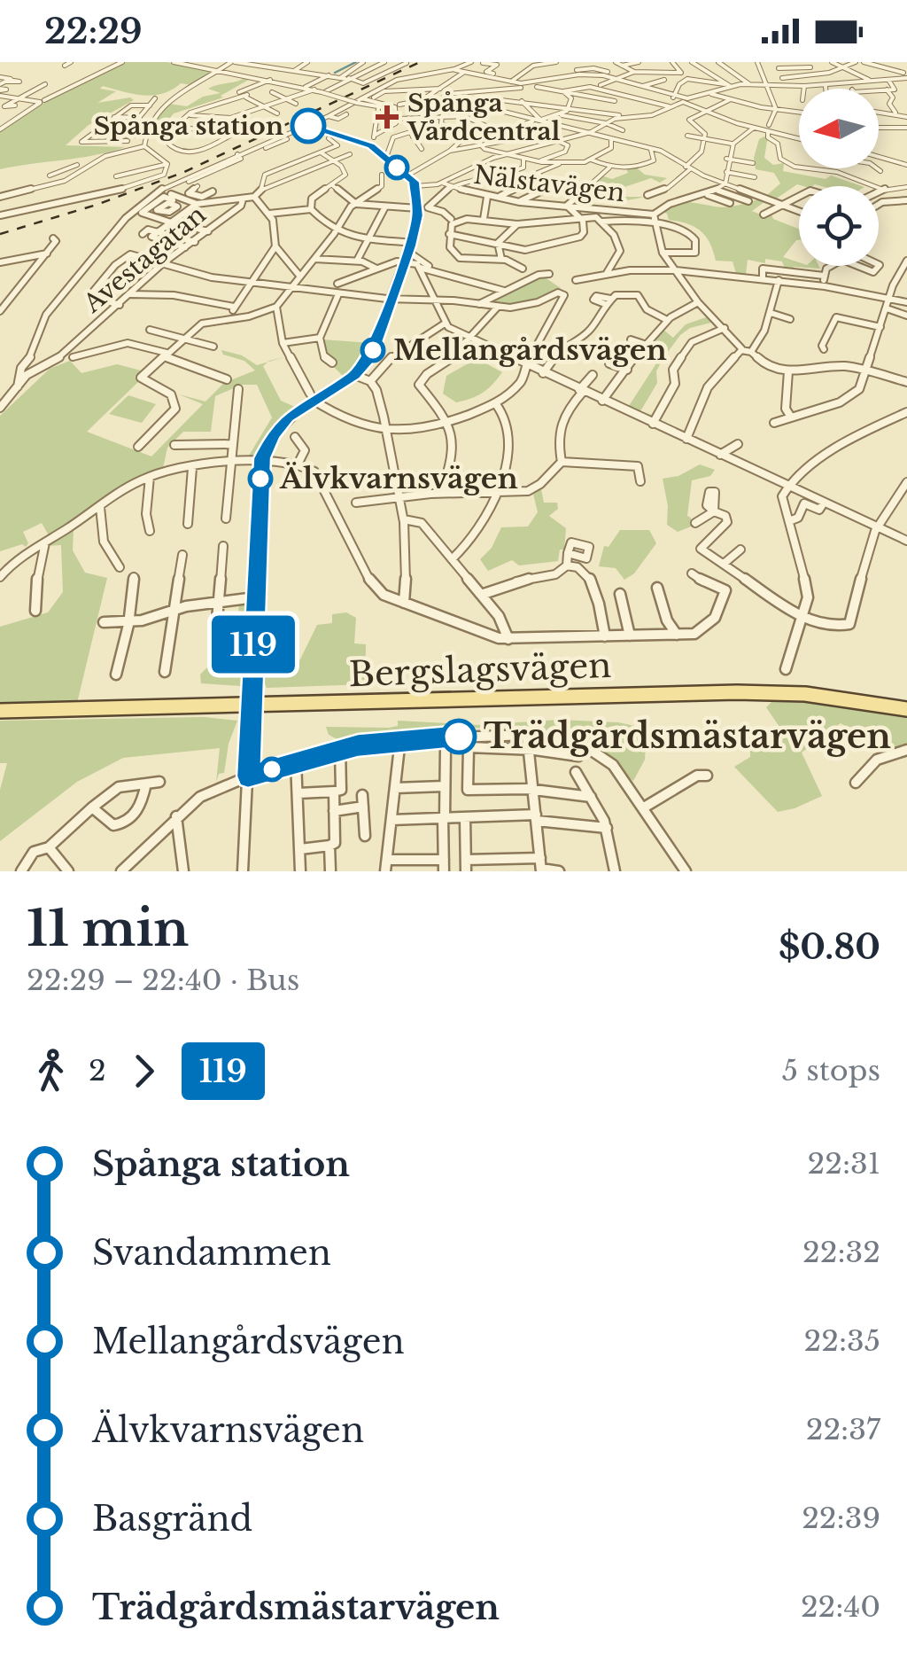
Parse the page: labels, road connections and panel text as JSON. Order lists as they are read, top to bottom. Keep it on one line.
{"streets":{"main road":["Bergslagsvägen"],"street":["Nälstavägen","Avestagatan"]},"places":{"health":["Spånga Vårdcentral"],"other":["Spånga station","Mellangårdsvägen","Älvkvarnsvägen","Trädgårdsmästarvägen"]},"lines":["bus line 119"],"north":"left","page":{"status":"22:29","on_map":"119","heading":["11 min","22:29 – 22:40 · Bus","$0.80"],"legs":["2","119","5 stops"],"list":[{"name":"Spånga station","value":"22:31"},{"name":"Svandammen","value":"22:32"},{"name":"Mellangårdsvägen","value":"22:35"},{"name":"Älvkvarnsvägen","value":"22:37"},{"name":"Basgränd","value":"22:39"},{"name":"Trädgårdsmästarvägen","value":"22:40"}]}}
